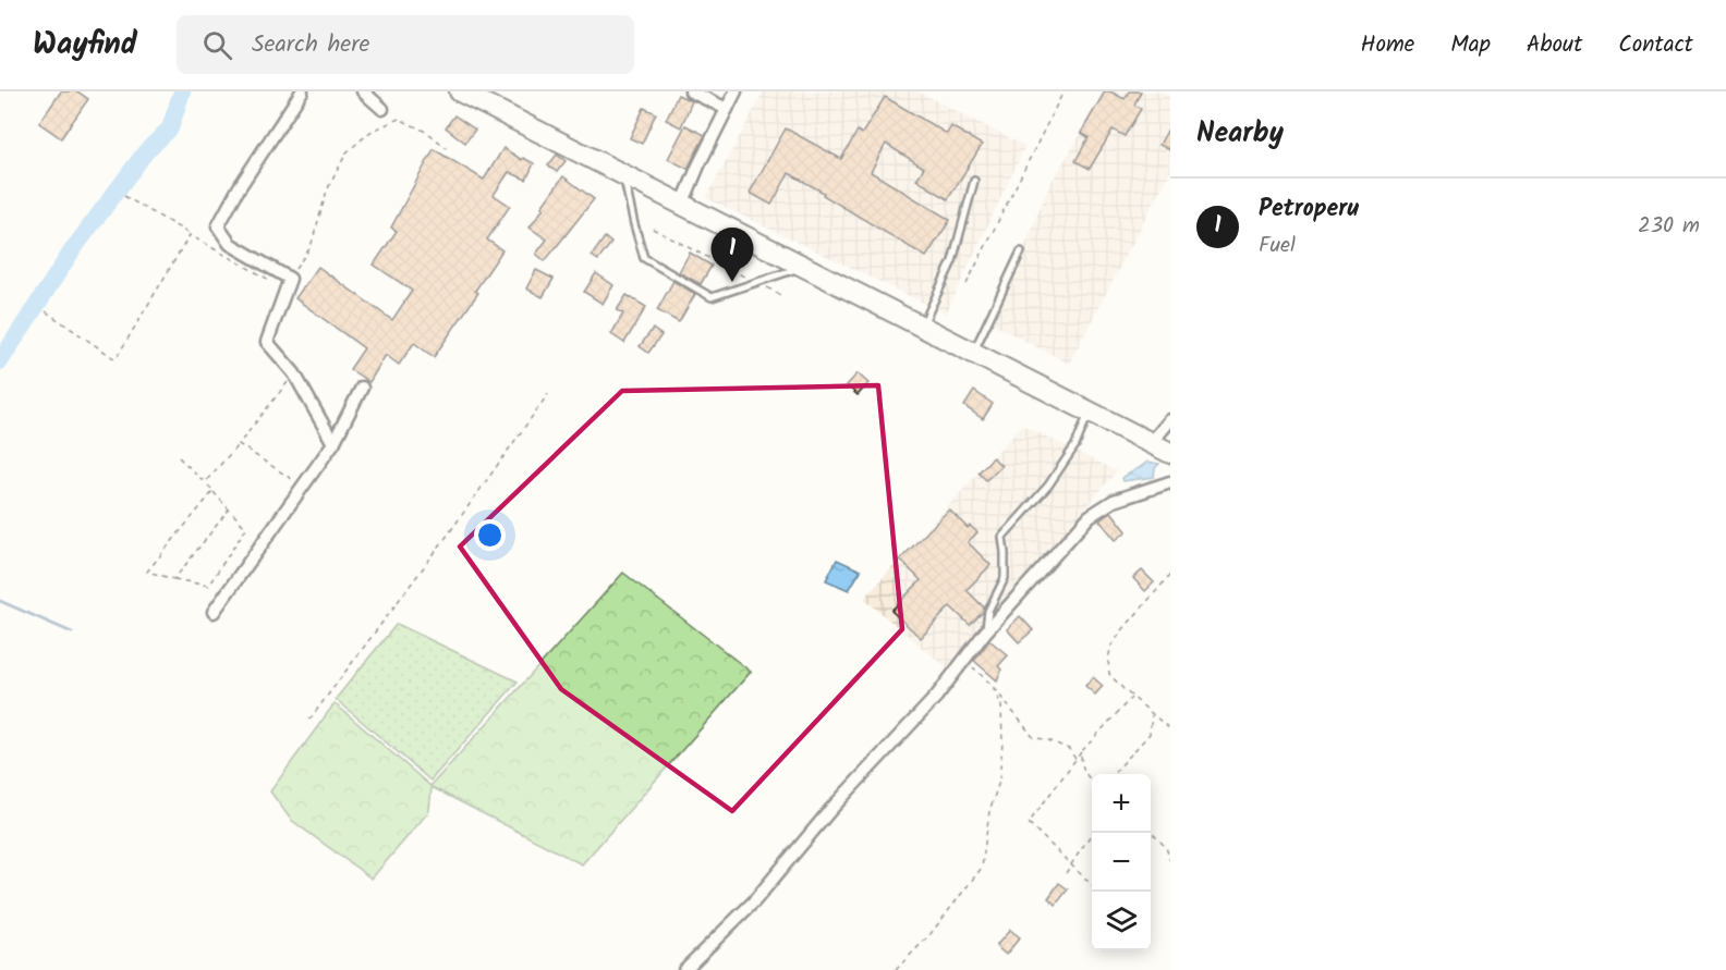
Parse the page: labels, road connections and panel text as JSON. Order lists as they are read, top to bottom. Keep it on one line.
{"page":{"header":"Wayfind","search":"Search here","nav":["Home","Map","About","Contact"],"heading":"Nearby","list":[{"mark":"1","name":"Petroperu","note":"Fuel","value":"230 m"}],"pins":"1","map_buttons":["+","−"]}}
